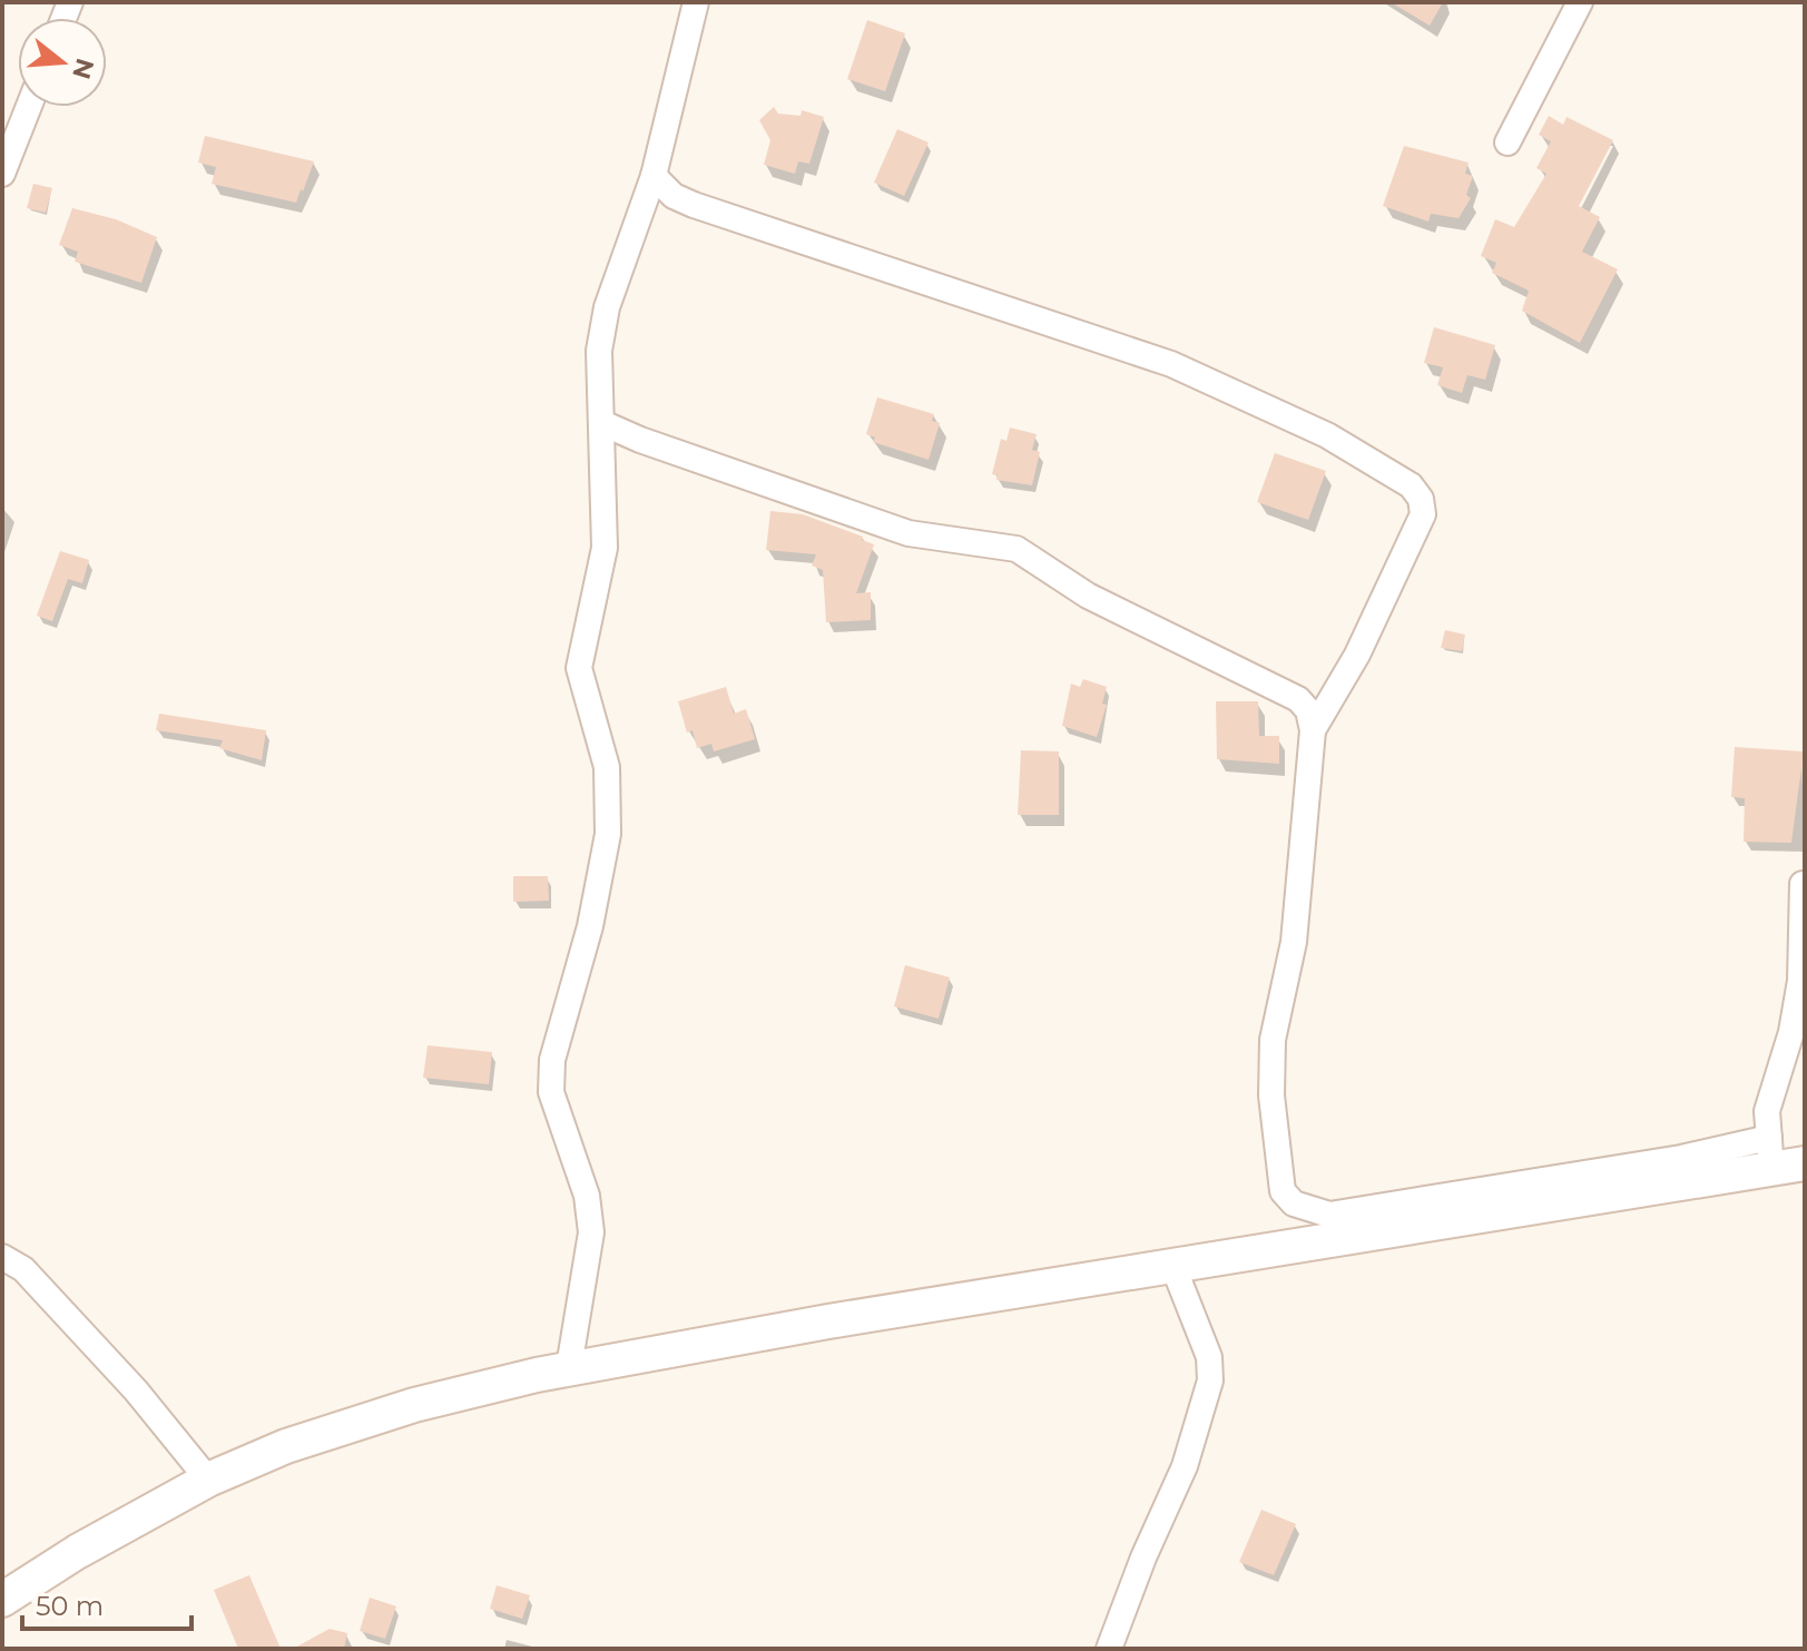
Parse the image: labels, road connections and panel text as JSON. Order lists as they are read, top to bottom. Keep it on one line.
{"scale_bar":"50 m","north":"right"}
